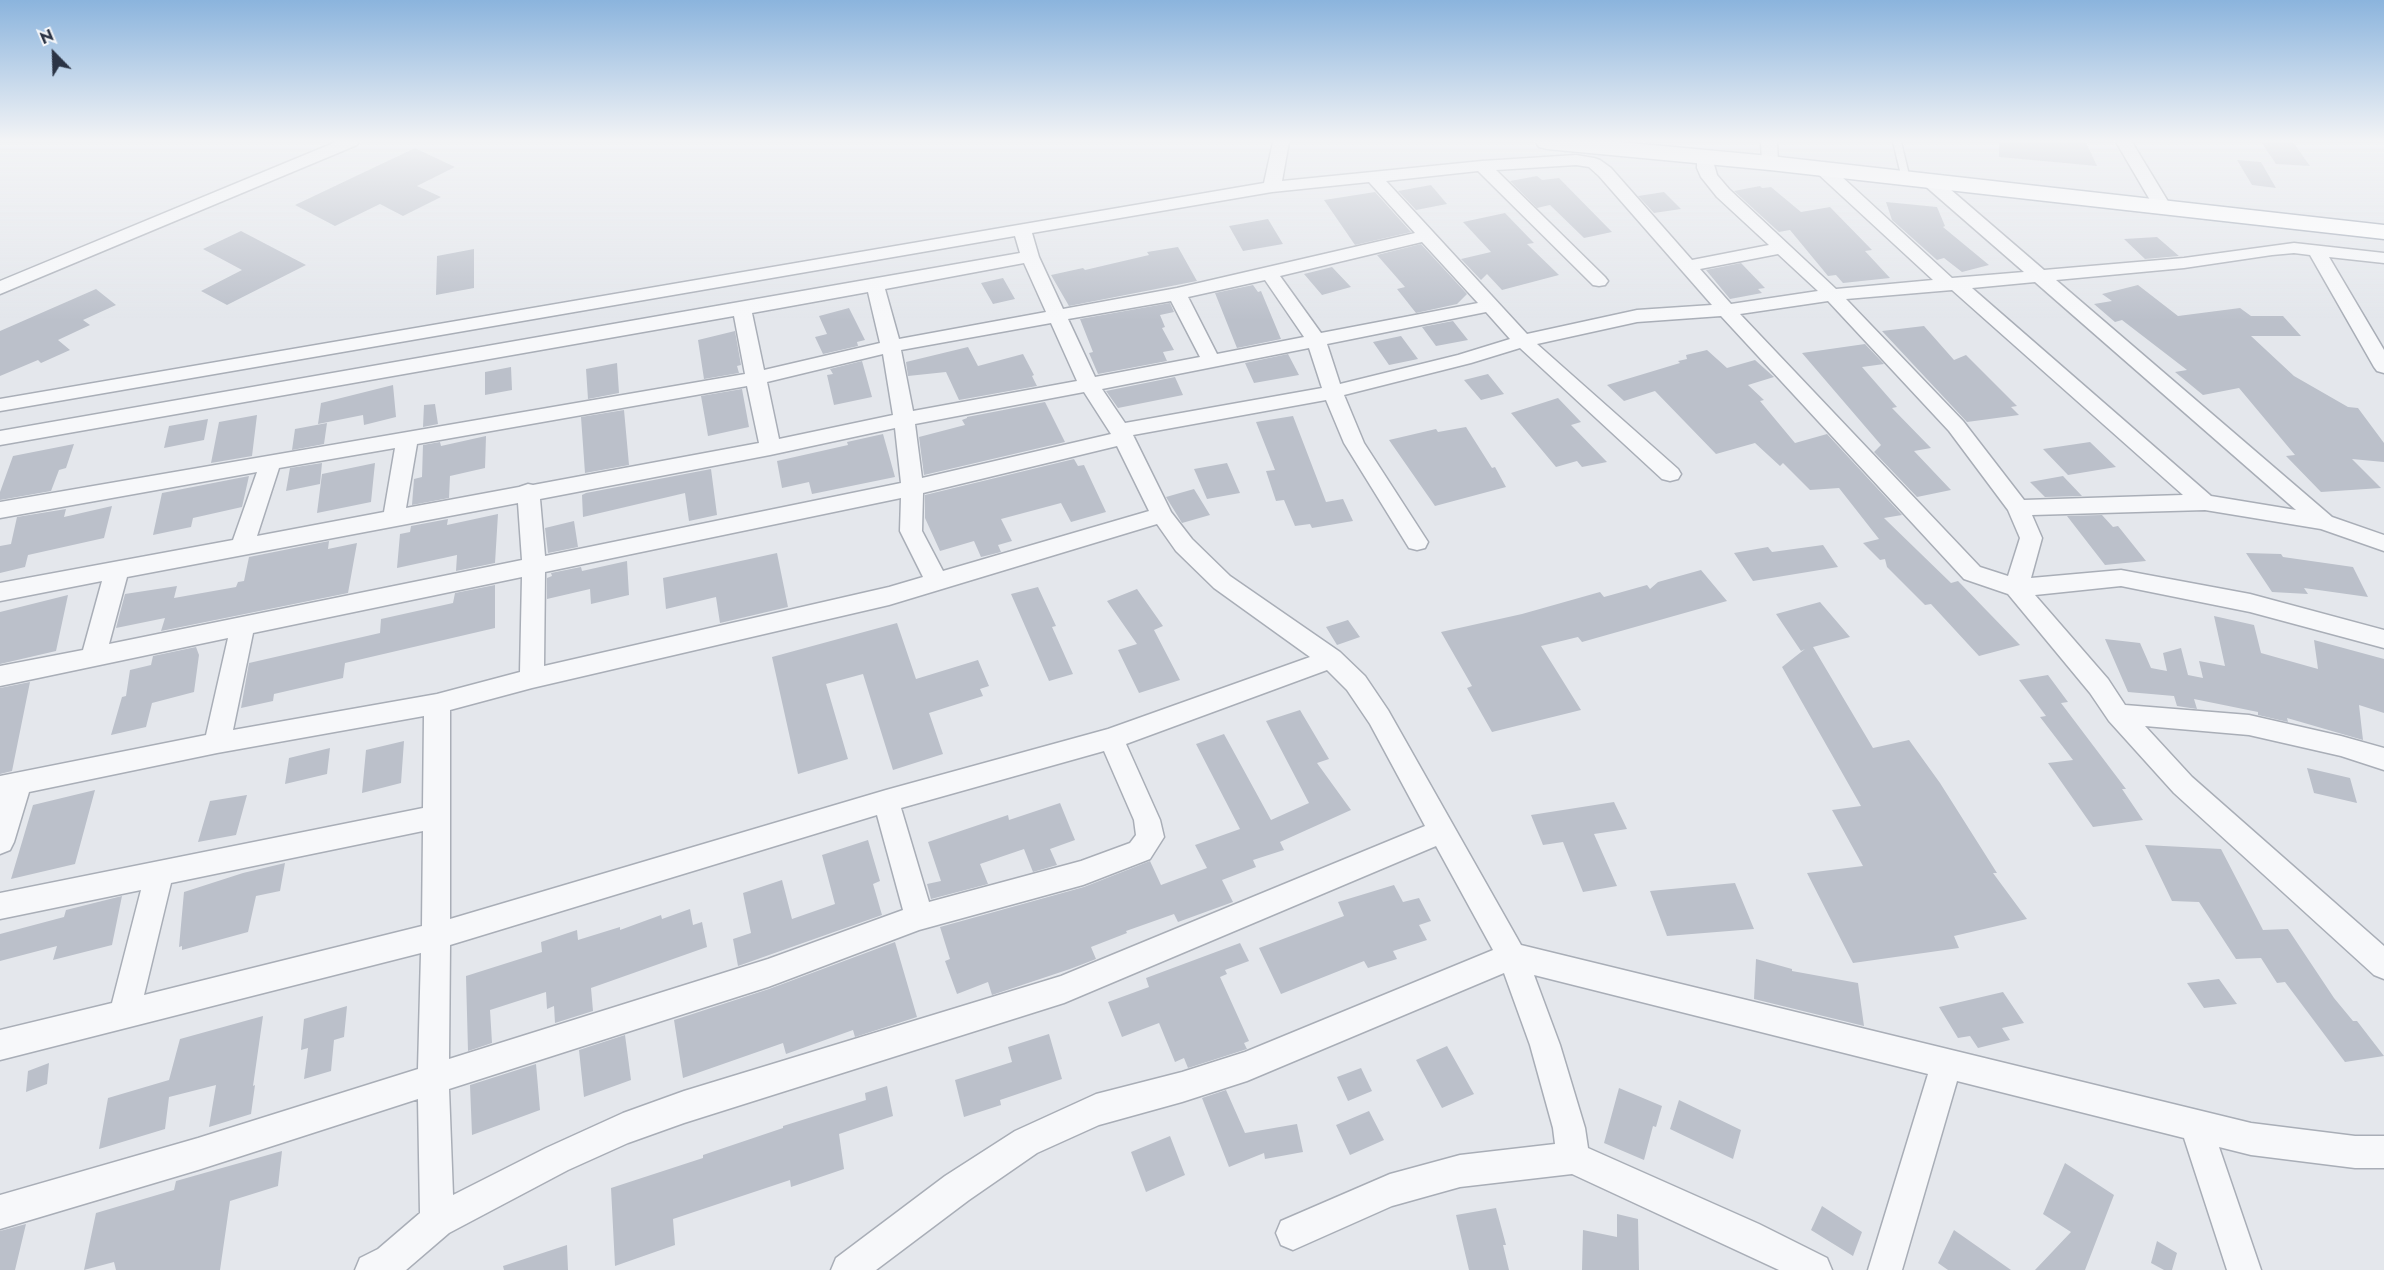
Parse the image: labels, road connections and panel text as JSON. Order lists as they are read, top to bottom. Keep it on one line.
{"north":"top left"}
